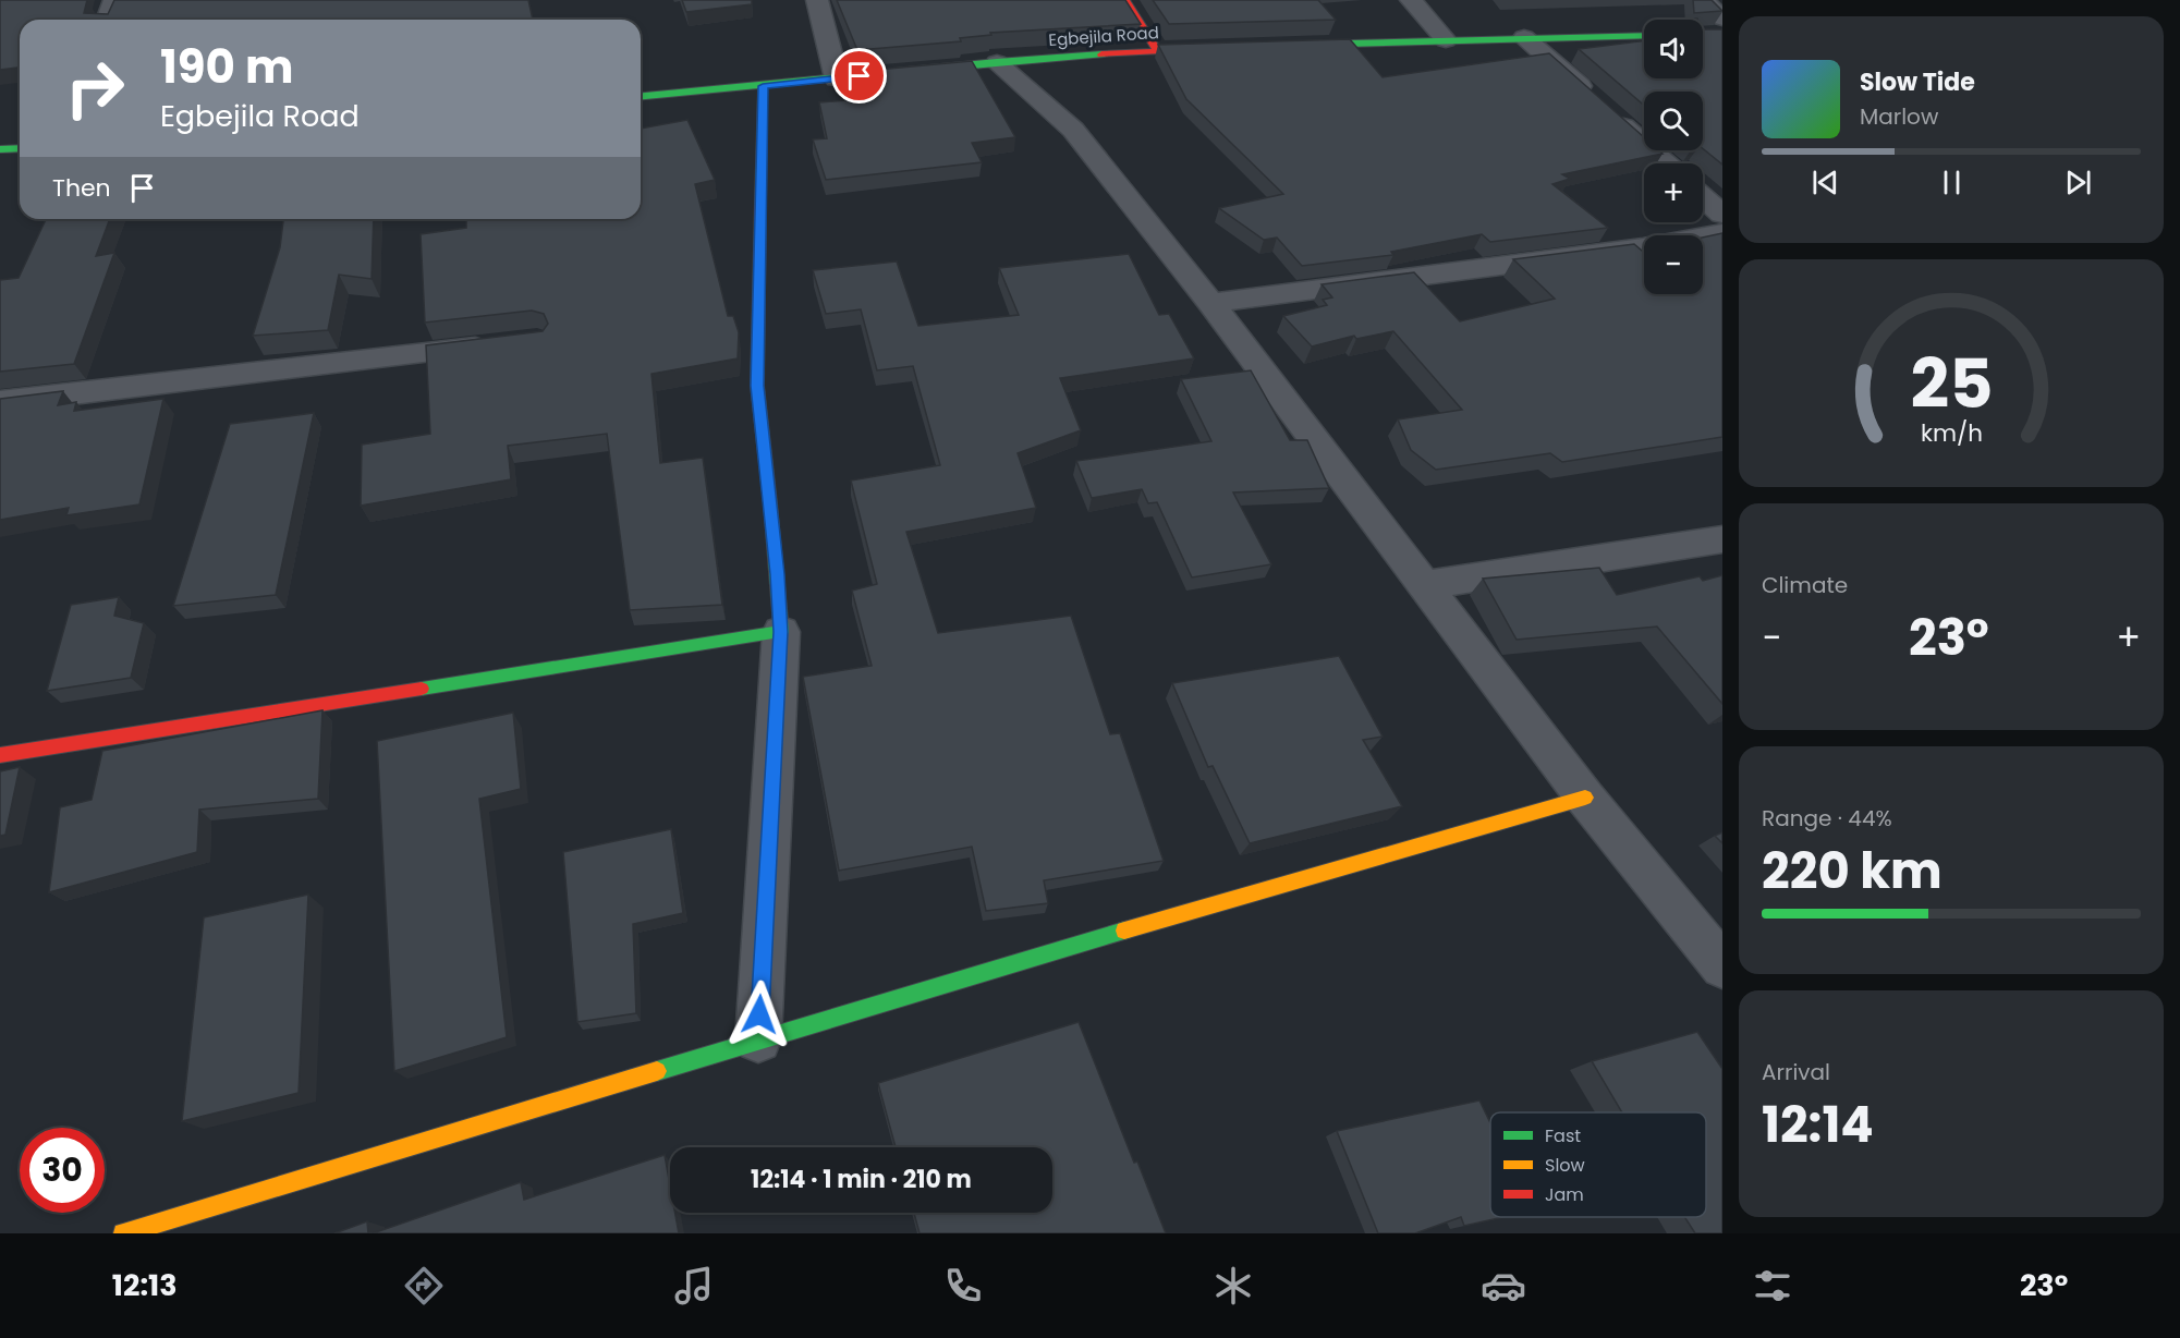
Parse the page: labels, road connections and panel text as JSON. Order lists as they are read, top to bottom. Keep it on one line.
{"streets":{"street":["Egbejila Road"]},"legend":["Fast","Slow","Jam"],"page":{"map_buttons":["+","−"],"turn":["190 m","Egbejila Road"],"song":["Slow Tide","Marlow"],"then":"Then","tile":["Climate",["Range · 44%","220 km"],["Arrival","12:14"]],"heat":["−","23°","+"],"limit":"30","trip":"12:14 · 1 min · 210 m","tabs":["12:13","23°"],"gauge":["25","km/h"]}}
